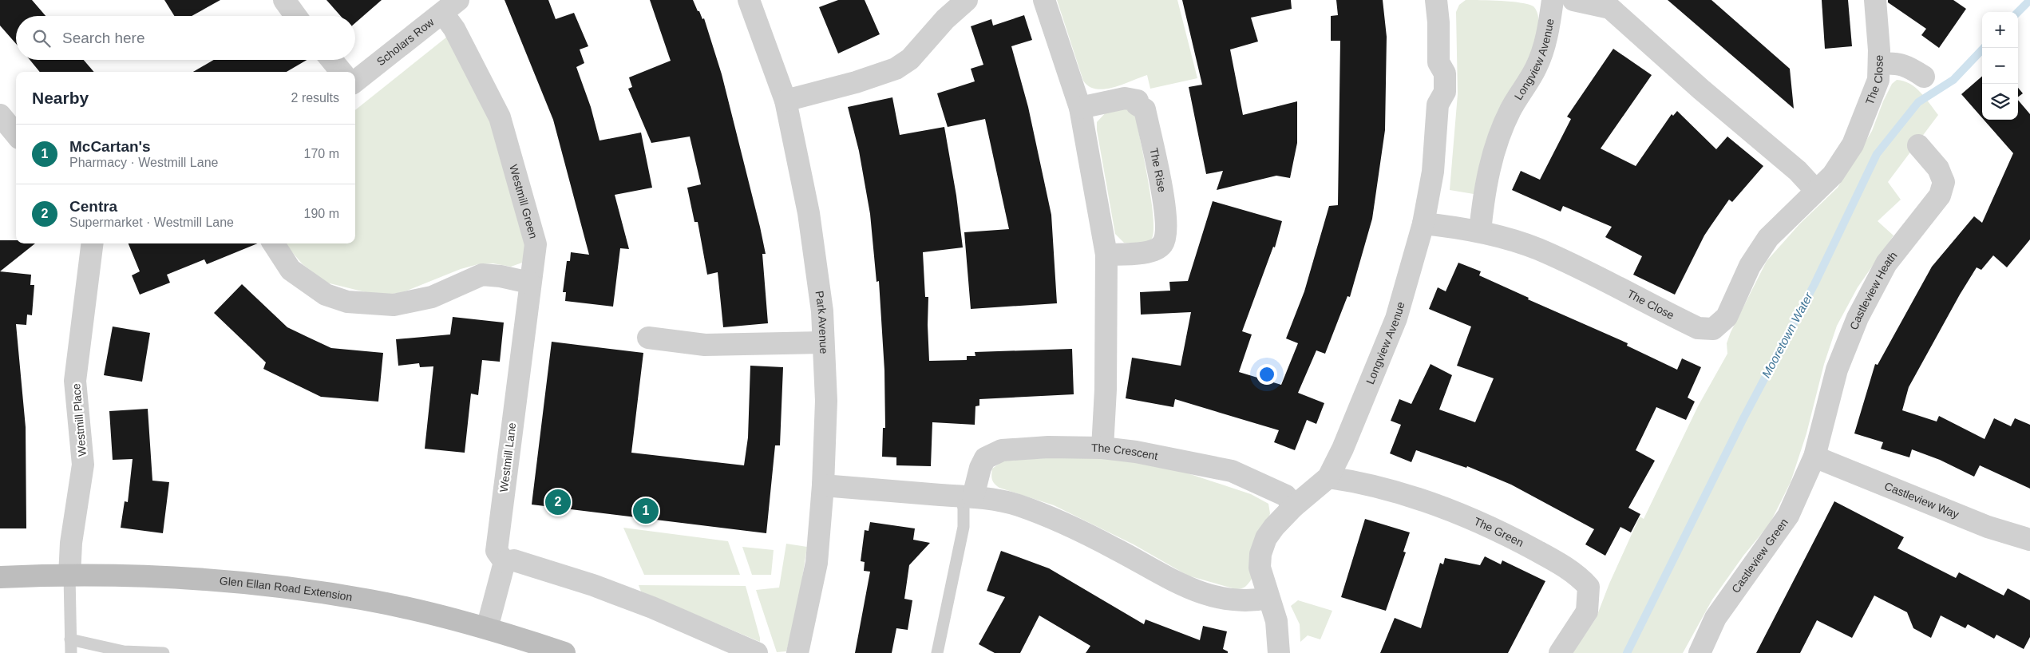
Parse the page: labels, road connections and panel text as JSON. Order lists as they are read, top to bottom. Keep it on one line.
{"streets":{"street":["Scholars Row","Longview Avenue","The Close","The Rise","Westmill Green","Castleview Heath","Park Avenue","Westmill Place","The Crescent","Westmill Lane","Castleview Way","The Green","Castleview Green","Glen Ellan Road Extension"]},"crossings":[["Scholars Row","Westmill Green"],["Longview Avenue","The Close"],["Longview Avenue","The Crescent"],["Longview Avenue","The Green"],["Westmill Green","Westmill Lane"],["Castleview Heath","Castleview Way"],["Castleview Heath","Castleview Green"],["Westmill Place","Glen Ellan Road Extension"],["Castleview Way","Castleview Green"]],"water":["Mooretown Water"],"page":{"map_buttons":["+","−"],"search":"Search here","heading":["Nearby","2 results"],"list":[{"mark":"1","name":"McCartan's","note":"Pharmacy · Westmill Lane","value":"170 m"},{"mark":"2","name":"Centra","note":"Supermarket · Westmill Lane","value":"190 m"}],"pins":["2","1"]}}
